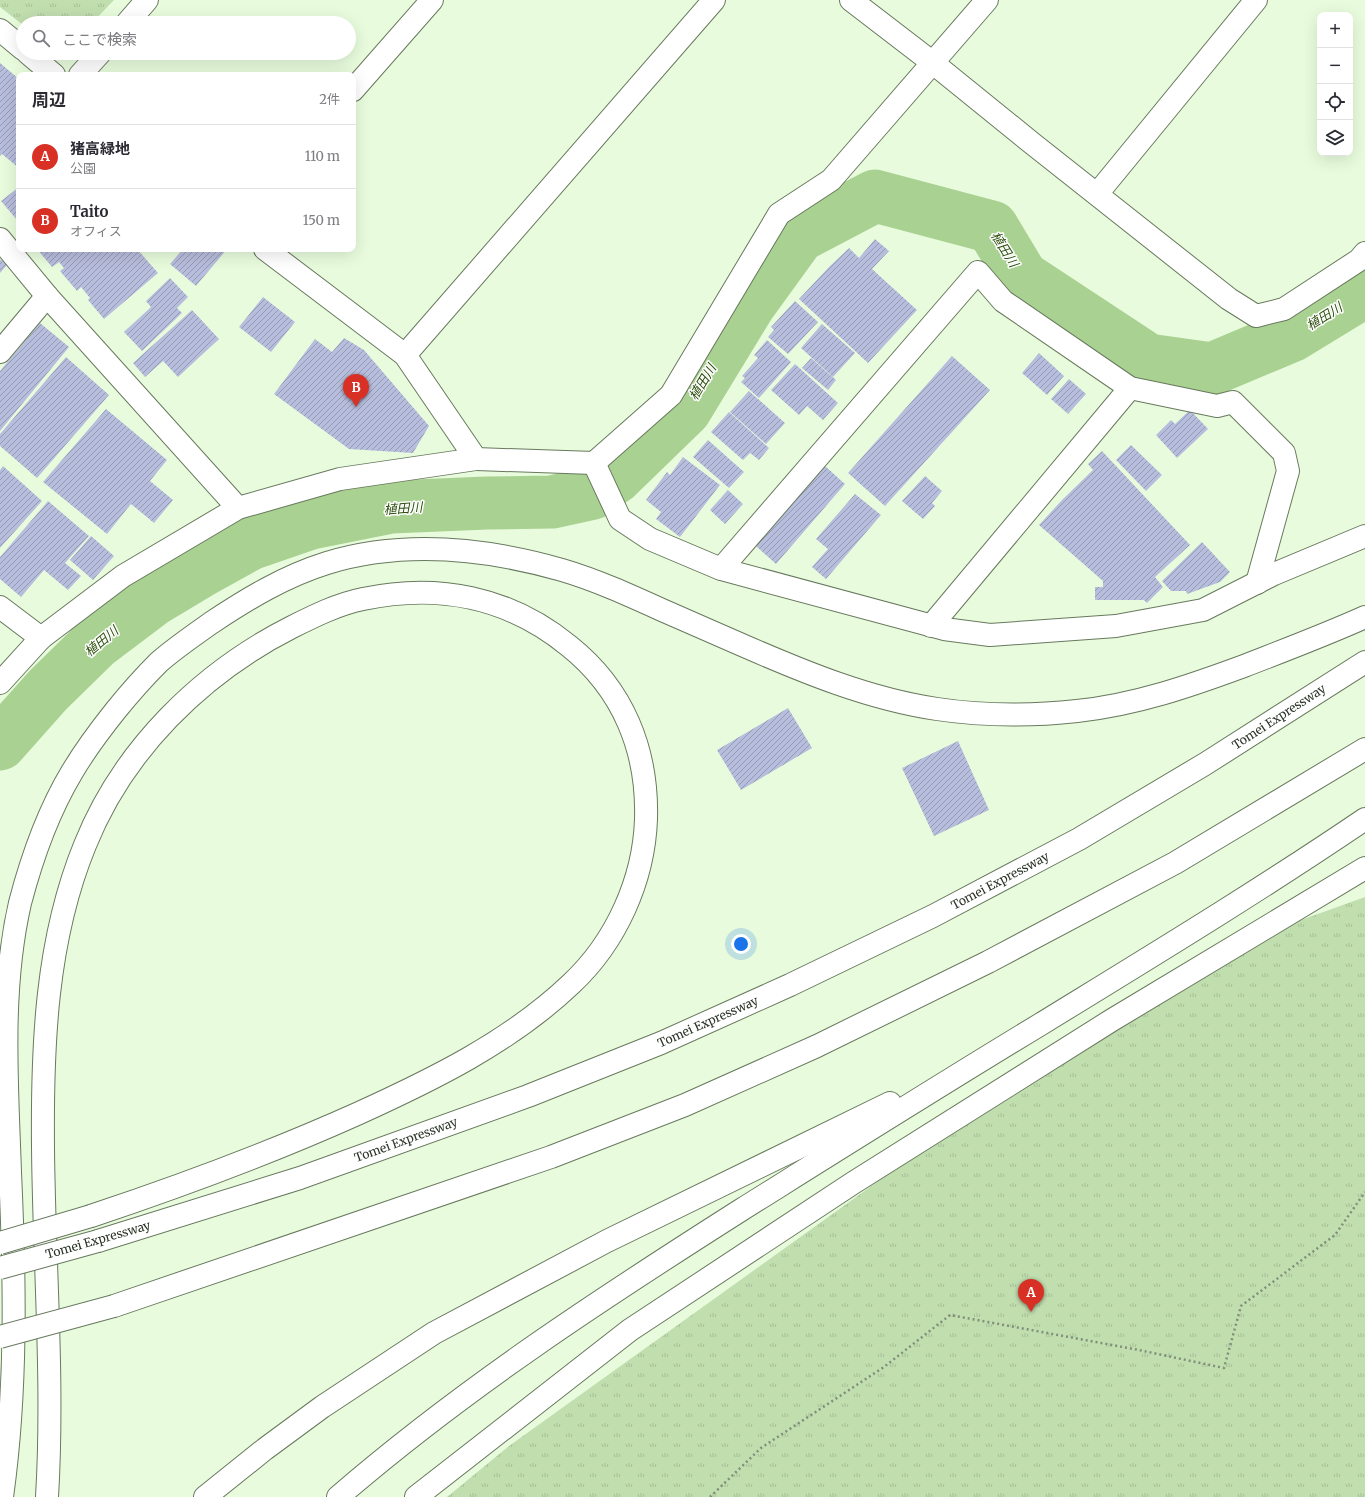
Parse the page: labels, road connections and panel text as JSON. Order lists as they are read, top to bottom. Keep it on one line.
{"streets":{"main road":["Tomei Expressway"]},"water":["植田川"],"page":{"map_buttons":["+","−"],"search":"ここで検索","heading":["周辺","2件"],"list":[{"mark":"A","name":"猪高緑地","note":"公園","value":"110 m"},{"mark":"B","name":"Taito","note":"オフィス","value":"150 m"}],"pins":["B","A"]}}
